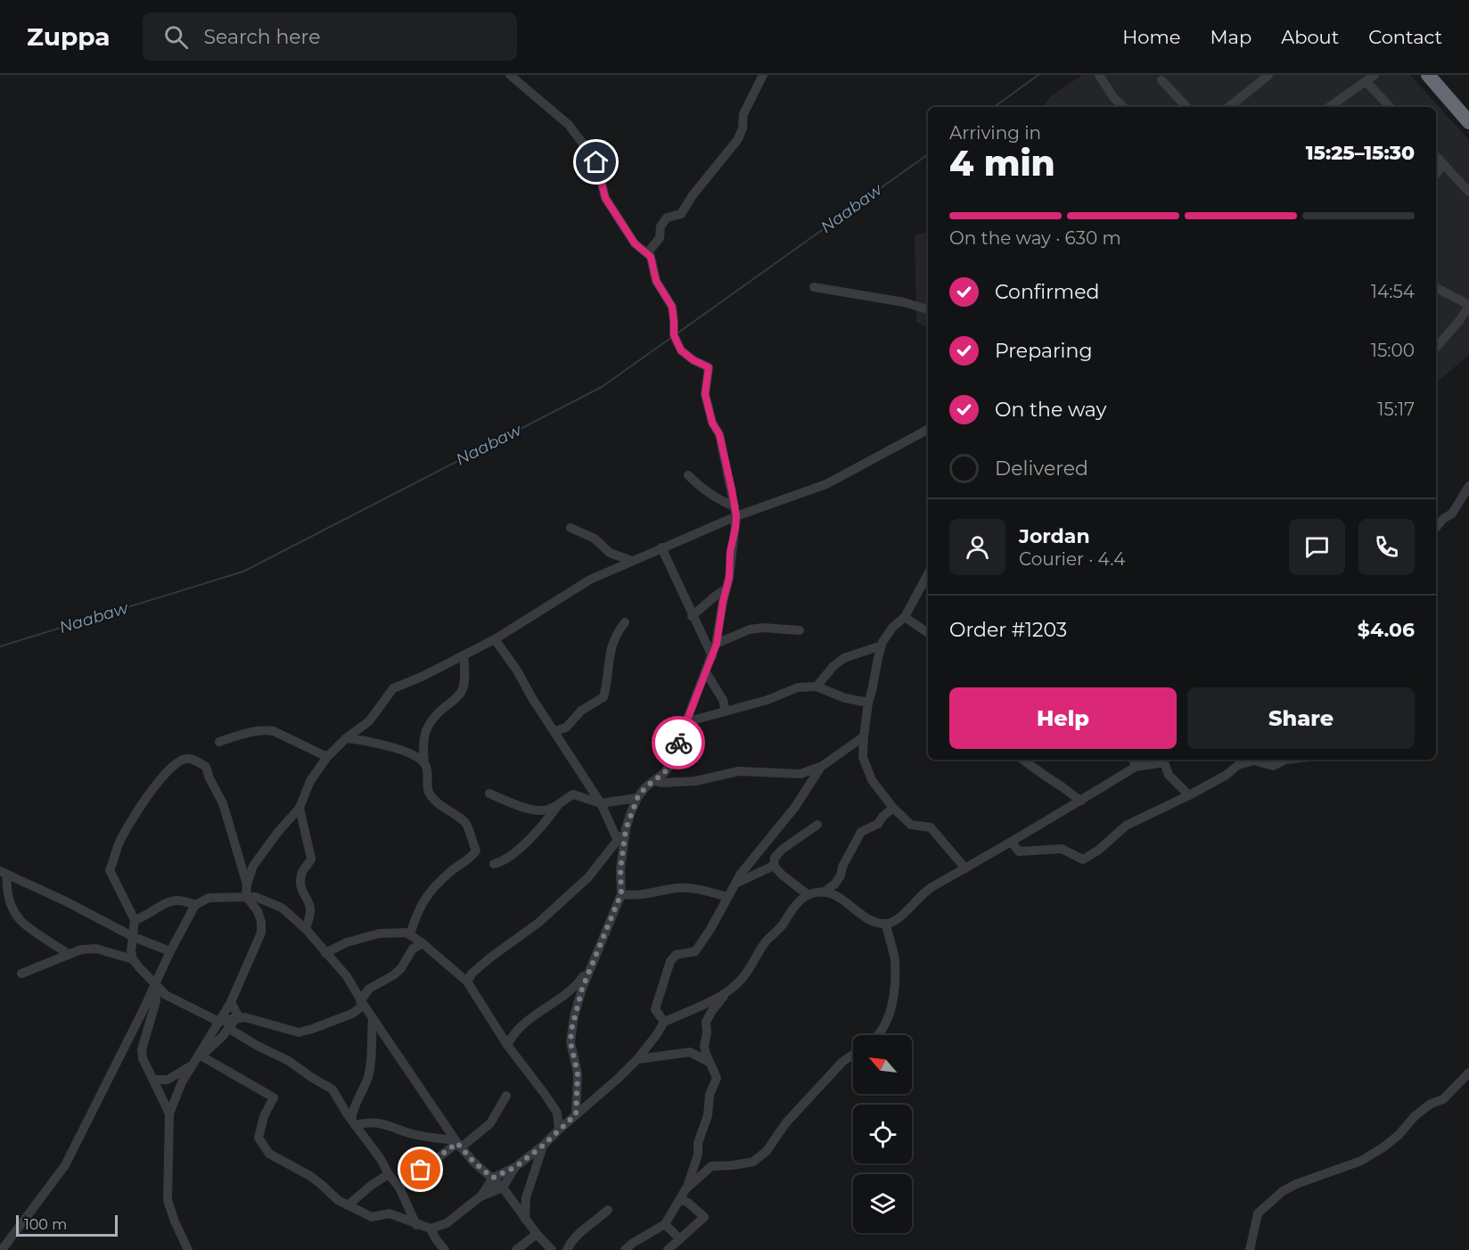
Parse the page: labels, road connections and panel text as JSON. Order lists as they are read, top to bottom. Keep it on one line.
{"water":["Naabaw"],"scale_bar":"100 m","north":"top left","page":{"header":"Zuppa","search":"Search here","nav":["Home","Map","About","Contact"],"heading":["4 min","Arriving in","15:25–15:30"],"panel":["Jordan","Courier · 4.4","Order #1203","$4.06"],"bar":"On the way · 630 m","list":[["Confirmed","14:54"],["Preparing","15:00"],["On the way","15:17"],"Delivered"],"buttons":["Help","Share"],"scale":"100 m"}}
